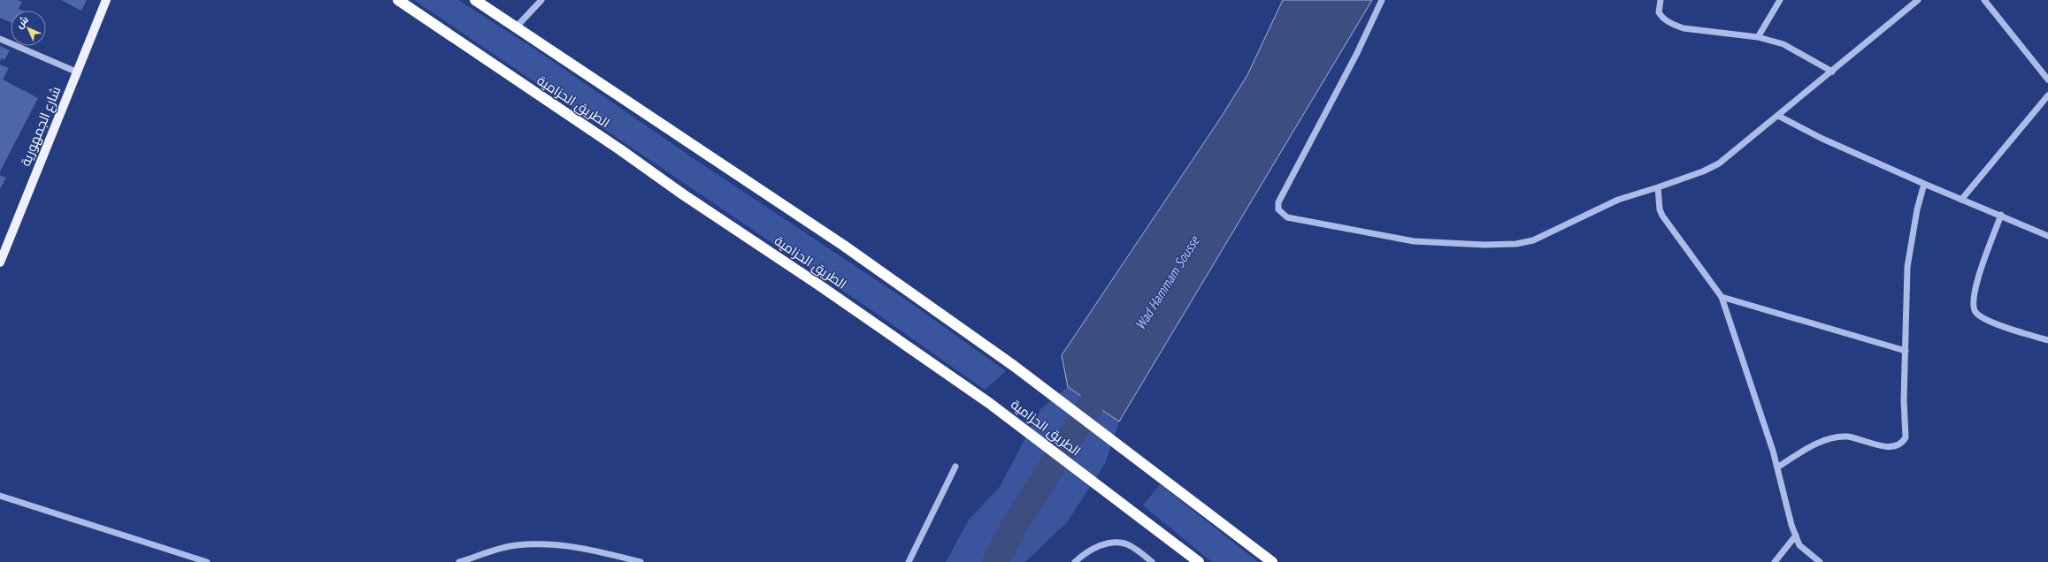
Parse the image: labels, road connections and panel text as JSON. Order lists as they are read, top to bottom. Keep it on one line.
{"streets":{"highway":["الطريق الحزامية"],"main road":["شارع الجمهورية"]},"water":["Wad Hammam Sousse"],"north":"top left"}
